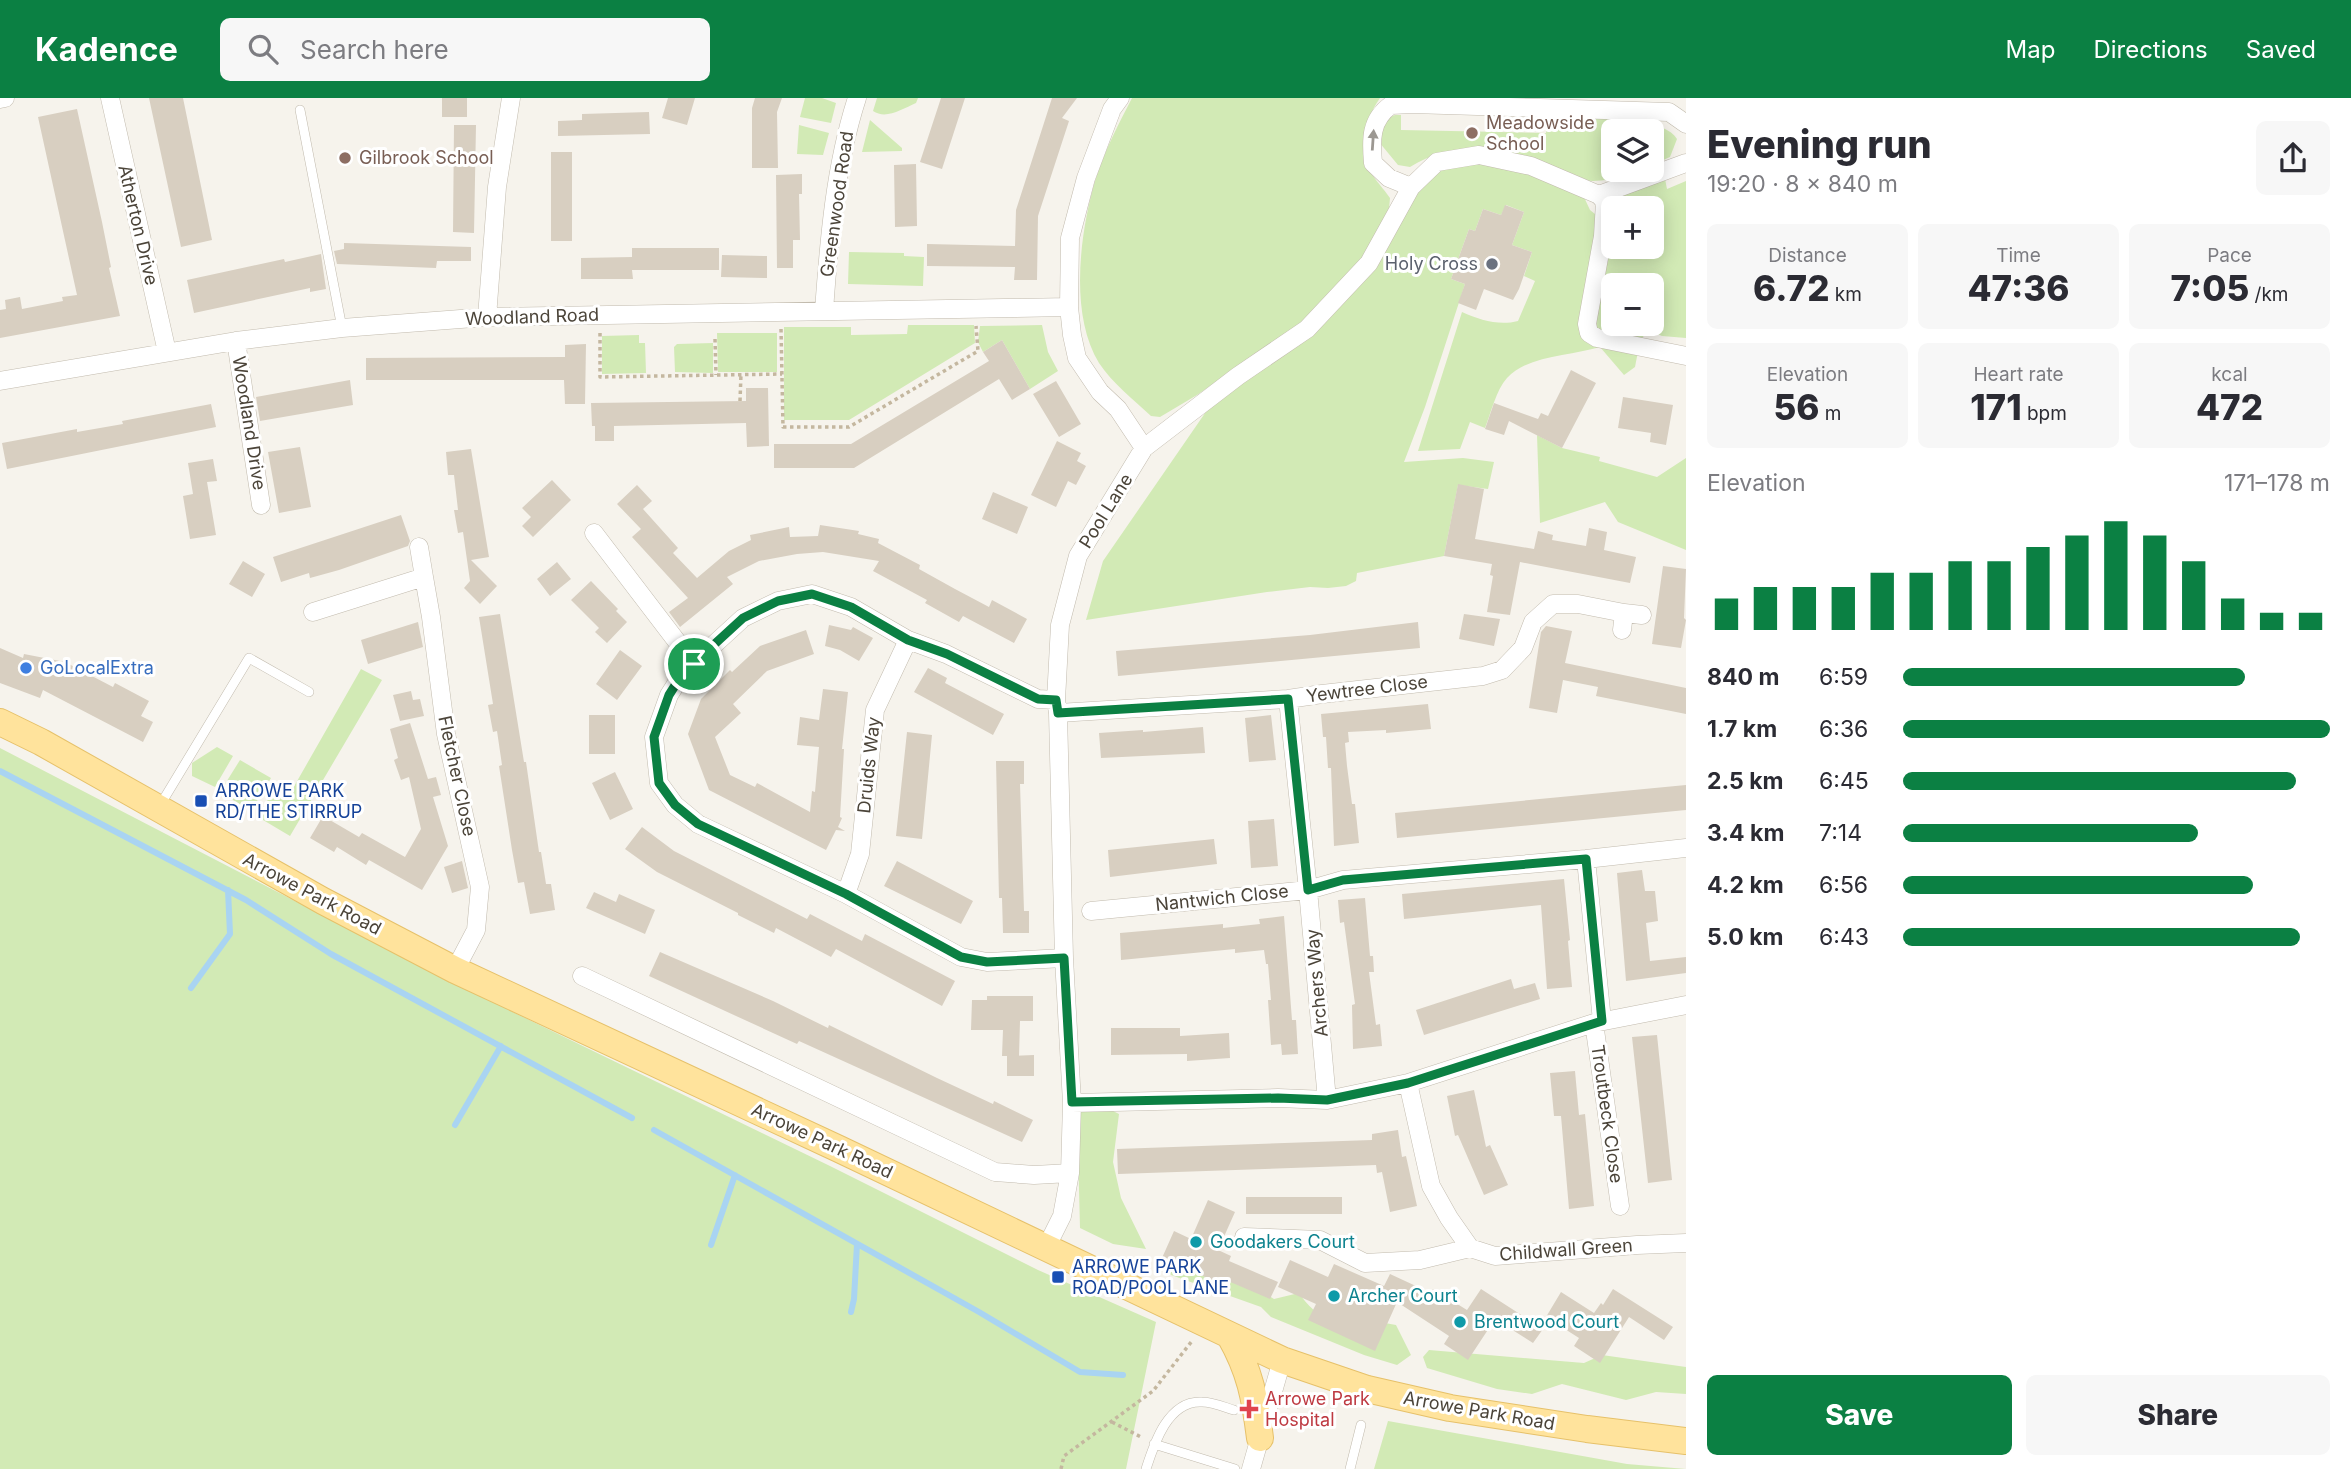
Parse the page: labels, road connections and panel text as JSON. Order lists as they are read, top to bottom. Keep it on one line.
{"streets":{"main road":["Arrowe Park Road"],"street":["Greenwood Road","Atherton Drive","Woodland Road","Woodland Drive","Pool Lane","Yewtree Close","Druids Way","Fletcher Close","Nantwich Close","Archers Way","Troutbeck Close","Childwall Green"]},"crossings":[["Greenwood Road","Woodland Road"],["Atherton Drive","Woodland Road"],["Woodland Road","Woodland Drive"],["Pool Lane","Yewtree Close"],["Pool Lane","Arrowe Park Road"],["Yewtree Close","Druids Way"],["Yewtree Close","Archers Way"],["Fletcher Close","Arrowe Park Road"],["Nantwich Close","Archers Way"],["Nantwich Close","Troutbeck Close"]],"places":{"other":["Meadowside School","Gilbrook School","Holy Cross","GoLocalExtra","Goodakers Court","Archer Court","Brentwood Court"],"transit":["ARROWE PARK RD/THE STIRRUP","ARROWE PARK ROAD/POOL LANE"],"health":["Arrowe Park Hospital"]},"page":{"header":"Kadence","search":"Search here","nav":["Map","Directions","Saved"],"heading":["Evening run","19:20 · 8 × 840 m"],"map_buttons":["+","−"],"stats":[["Distance","6.72 km"],["Time","47:36"],["Pace","7:05 /km"],["Elevation","56 m"],["Heart rate","171 bpm"],["kcal","472"]],"chart":["Elevation","171–178 m"],"list":[{"name":"840 m","note":"6:59"},{"name":"1.7 km","note":"6:36"},{"name":"2.5 km","note":"6:45"},{"name":"3.4 km","note":"7:14"},{"name":"4.2 km","note":"6:56"},{"name":"5.0 km","note":"6:43"}],"buttons":["Save","Share"]}}
